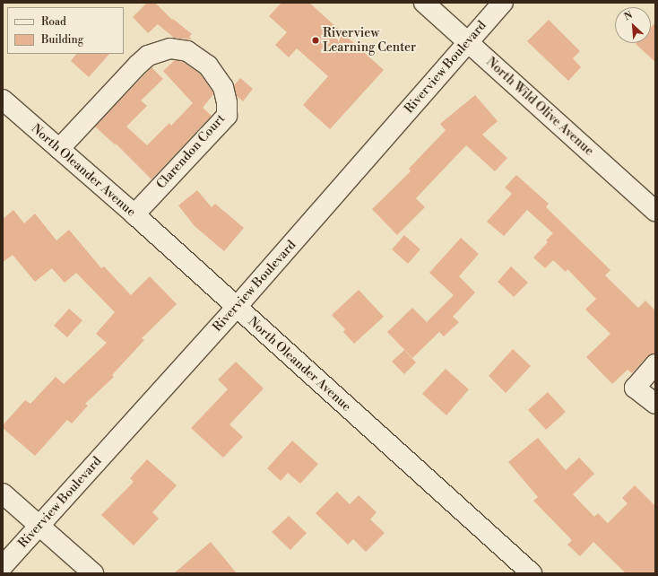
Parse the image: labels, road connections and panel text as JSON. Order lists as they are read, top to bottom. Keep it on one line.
{"streets":{"street":["Riverview Boulevard","North Wild Olive Avenue","Clarendon Court","North Oleander Avenue"]},"crossings":[["Riverview Boulevard","North Wild Olive Avenue"],["Riverview Boulevard","North Oleander Avenue"],["Clarendon Court","North Oleander Avenue"]],"places":["Riverview Learning Center"],"legend":["Road","Building"],"north":"top left"}
